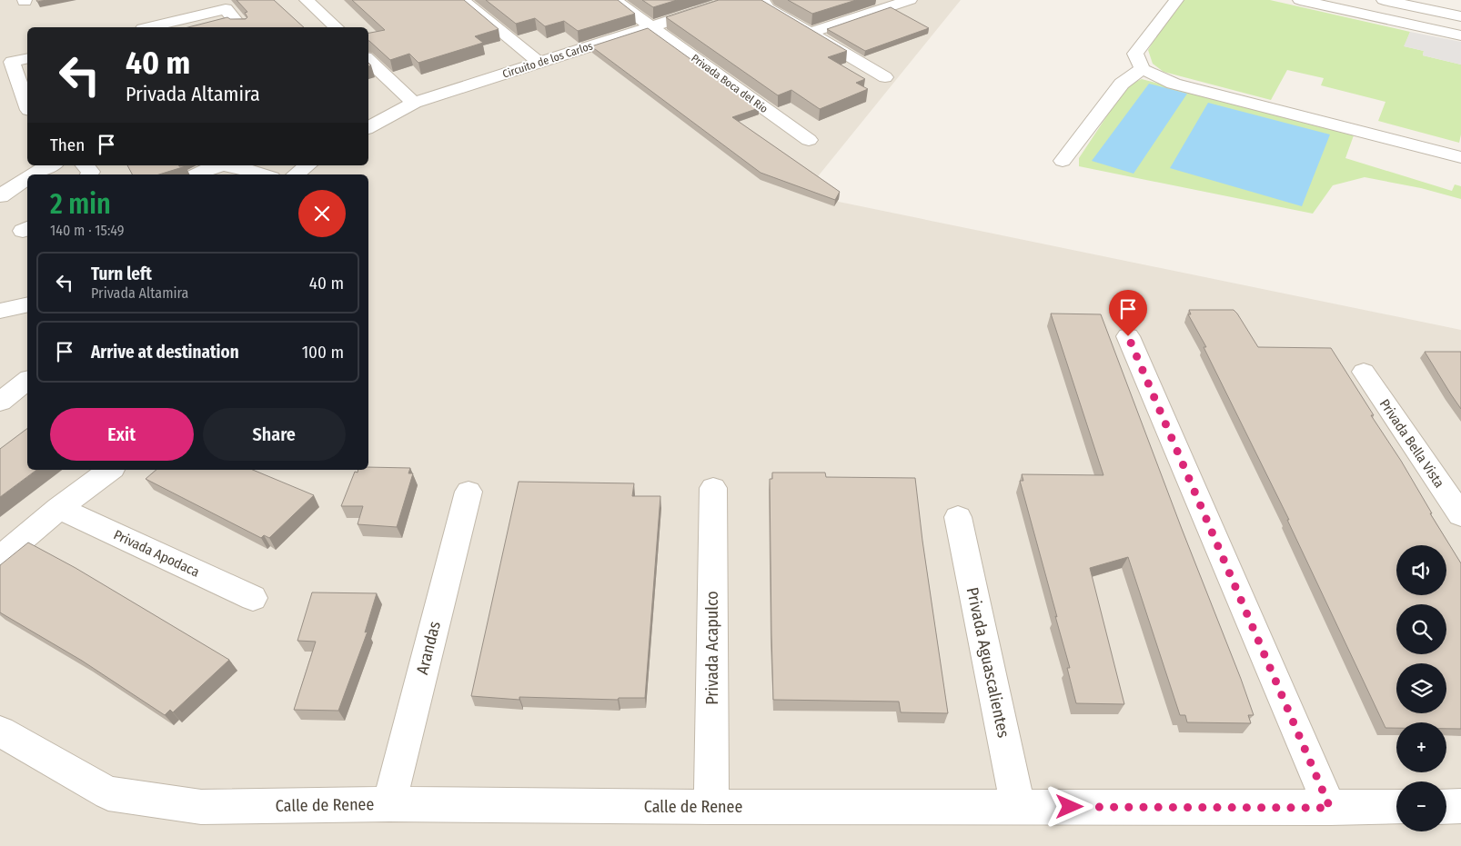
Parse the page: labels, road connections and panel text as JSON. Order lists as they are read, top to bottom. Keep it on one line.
{"streets":{"street":["Circuito de los Carlos","Privada Boca del Río","Privada Bella Vista","Privada Apodaca","Arandas","Privada Acapulco","Privada Aguascalientes","Calle de Renee"]},"crossings":[["Circuito de los Carlos","Privada Boca del Río"],["Arandas","Calle de Renee"],["Privada Acapulco","Calle de Renee"],["Privada Aguascalientes","Calle de Renee"]],"page":{"turn":["40 m","Privada Altamira"],"then":"Then","heading":["2 min","140 m · 15:49"],"list":[{"name":"Turn left","note":"Privada Altamira","value":"40 m"},{"name":"Arrive at destination","value":"100 m"}],"buttons":["Exit","Share"],"map_buttons":["+","−"]}}
